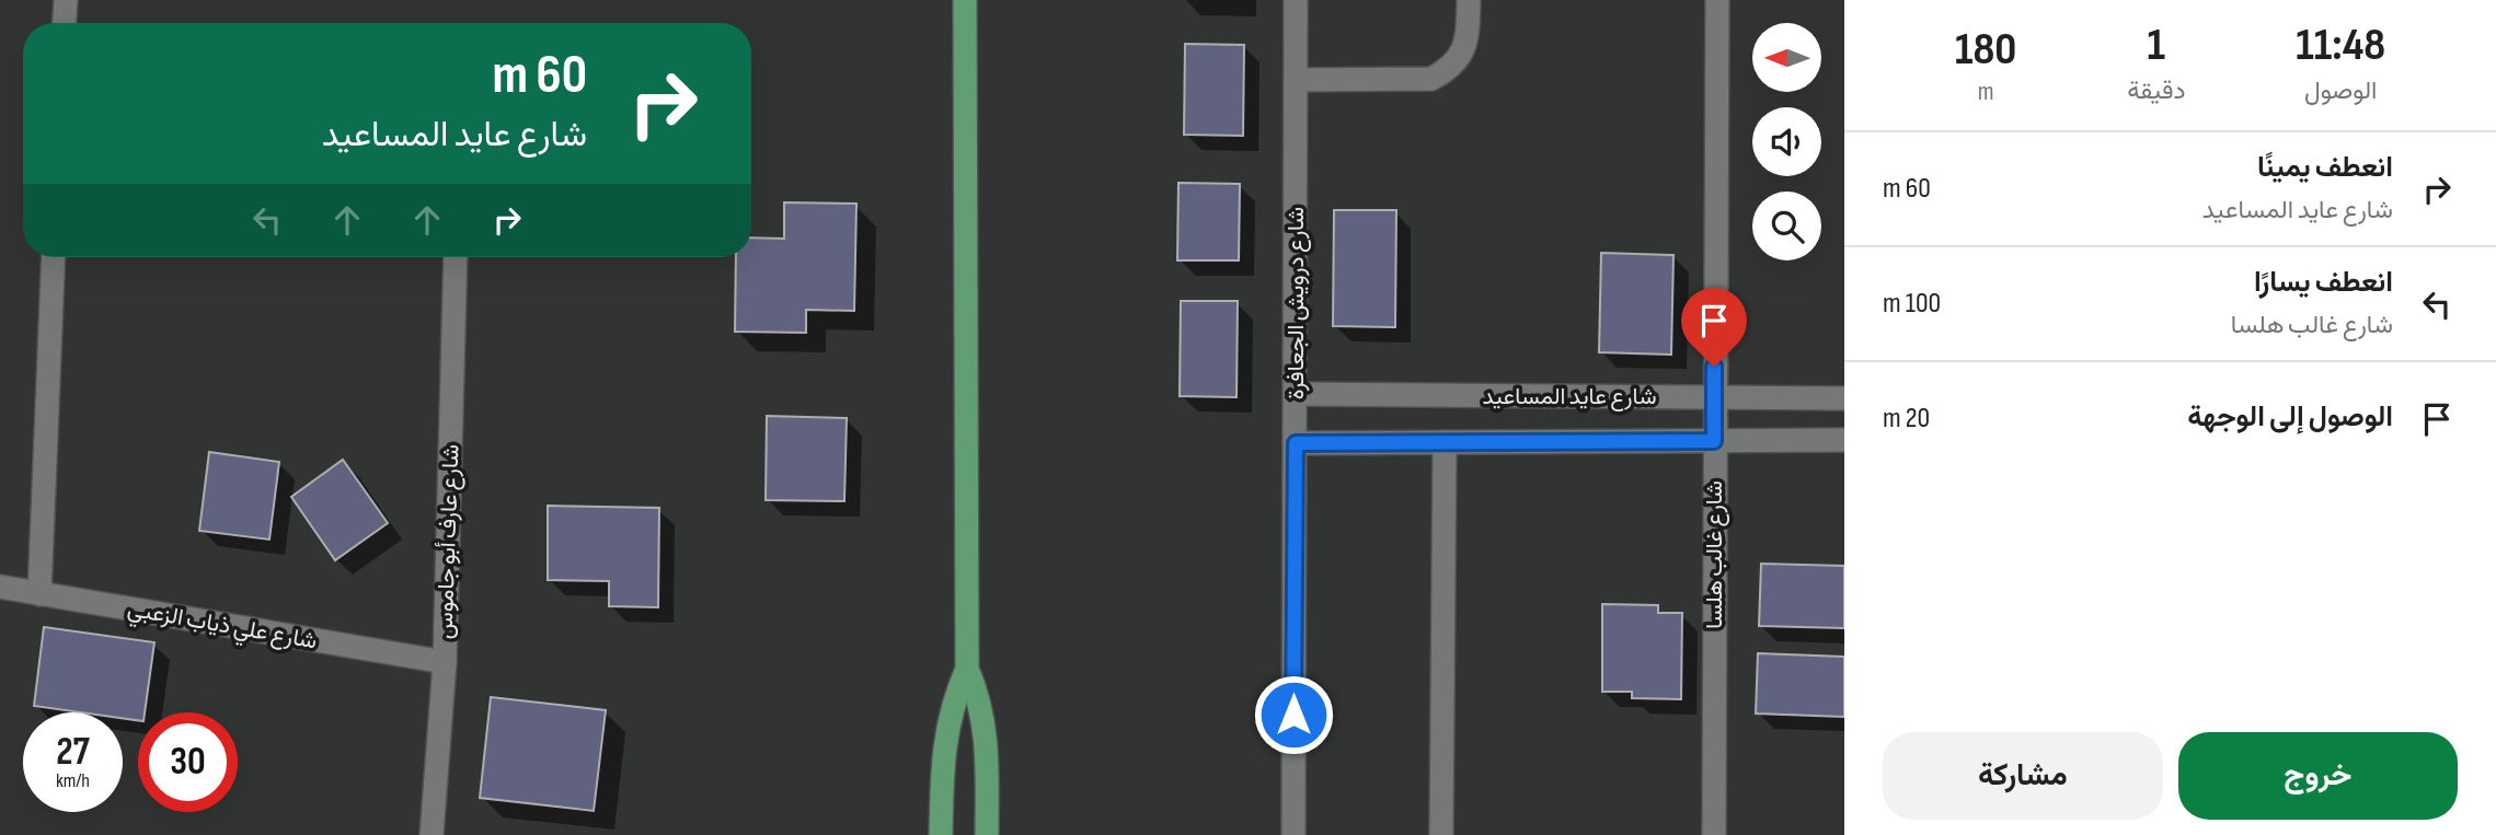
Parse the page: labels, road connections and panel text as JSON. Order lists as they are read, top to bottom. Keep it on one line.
{"streets":{"street":["شارع درويش الجعافرة","شارع عايد المساعيد","شارع عارف أبو جاموس","شارع غالب هلسا","شارع علي ذياب الزعبي"]},"crossings":[["شارع درويش الجعافرة","شارع عايد المساعيد"],["شارع عايد المساعيد","شارع غالب هلسا"],["شارع عارف أبو جاموس","شارع علي ذياب الزعبي"]],"north":"left","page":{"eta":["11:48","الوصول","1","دقيقة","180","m"],"turn":["60 m","شارع عايد المساعيد"],"list":[{"name":"انعطف يمينًا","note":"شارع عايد المساعيد","value":"60 m"},{"name":"انعطف يسارًا","note":"شارع غالب هلسا","value":"100 m"},{"name":"الوصول إلى الوجهة","value":"20 m"}],"speed":"27 km/h","limit":"30","buttons":["خروج","مشاركة"]}}
